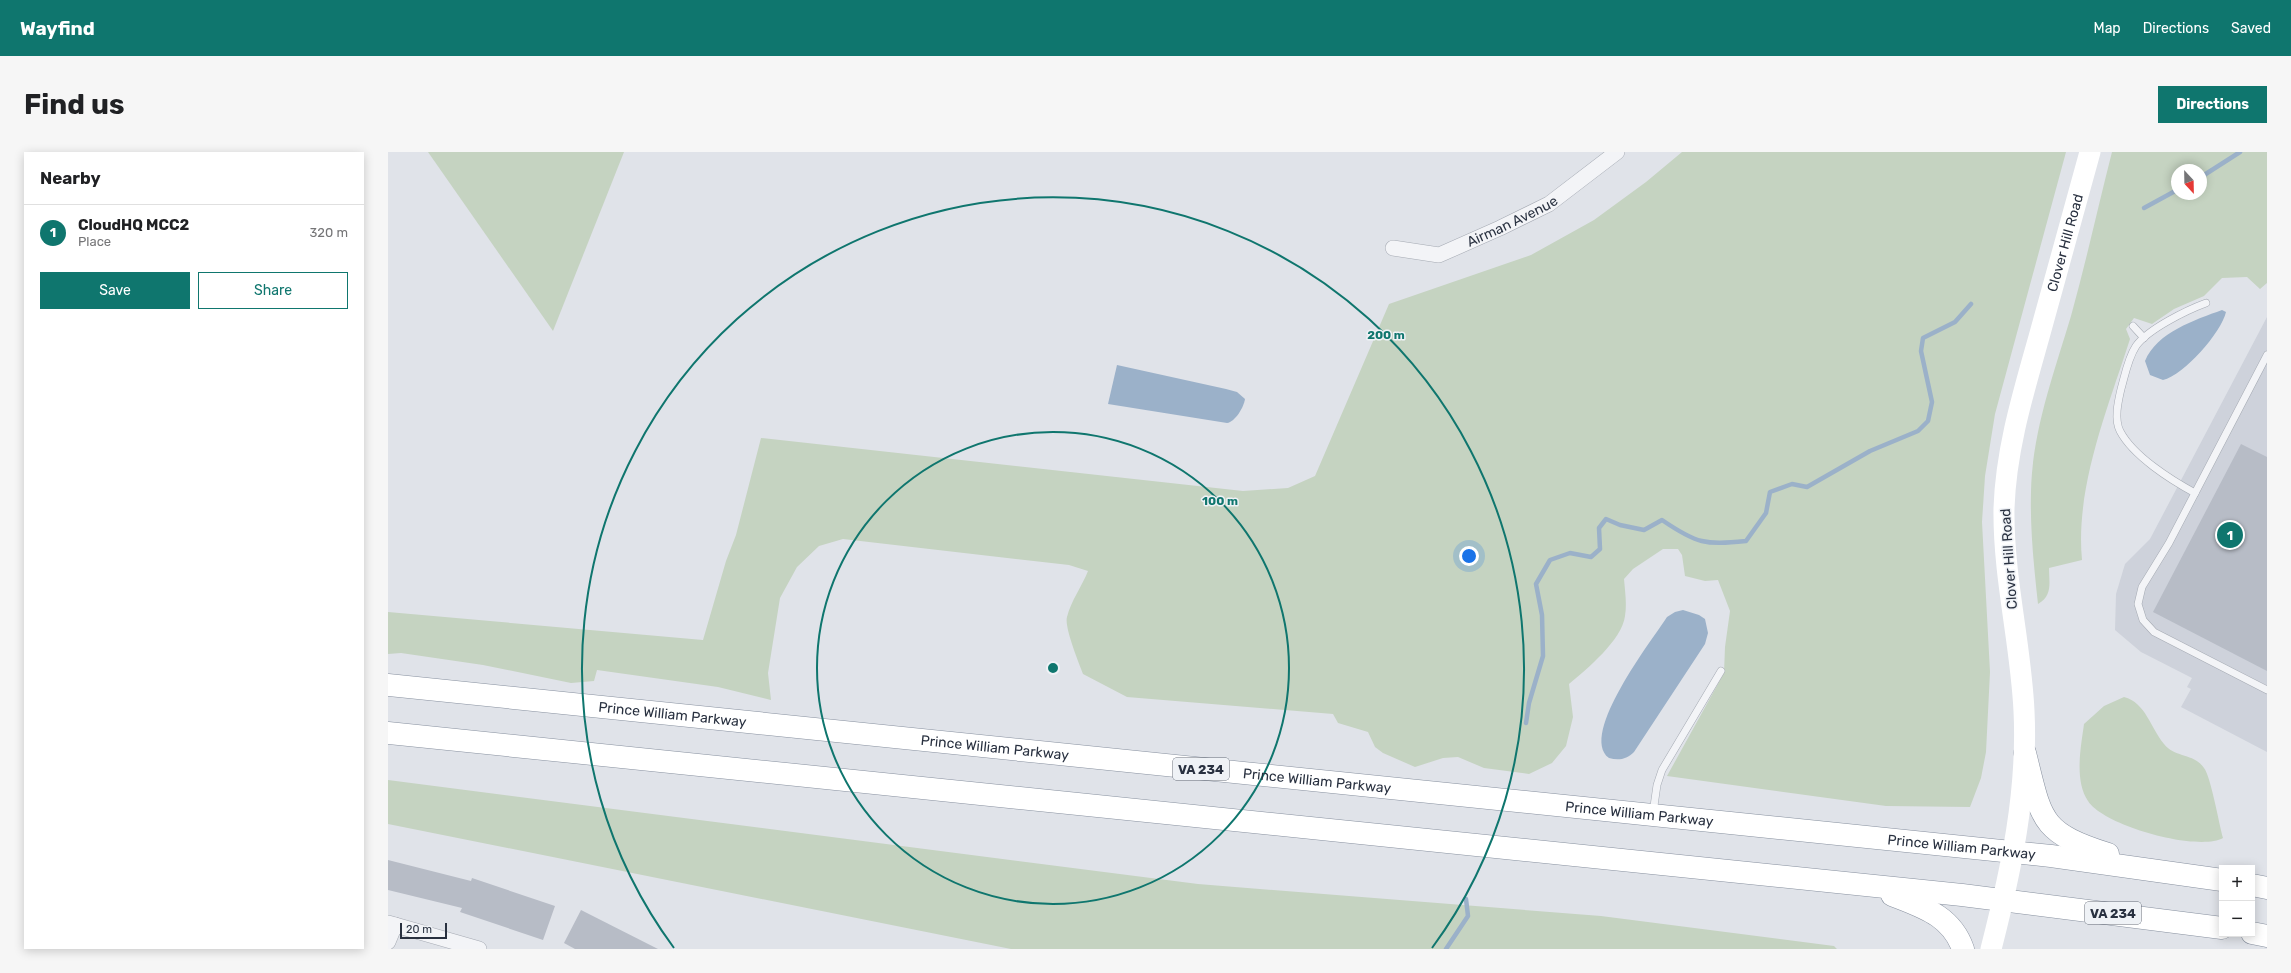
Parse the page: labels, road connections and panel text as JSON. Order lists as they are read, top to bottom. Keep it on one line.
{"streets":{"highway":["Prince William Parkway","VA 234"],"street":["Airman Avenue","Clover Hill Road"]},"crossings":[["Clover Hill Road","Prince William Parkway"],["Clover Hill Road","VA 234"]],"scale_bar":"20 m","north":"bottom","page":{"header":"Wayfind","nav":["Map","Directions","Saved"],"buttons":["Directions",["Save","Share"]],"title":"Find us","heading":"Nearby","list":[{"mark":"1","name":"CloudHQ MCC2","note":"Place","value":"320 m"}],"pins":"1","map_buttons":["+","−"],"scale":"20 m"},"rings":["200 m","100 m"]}
